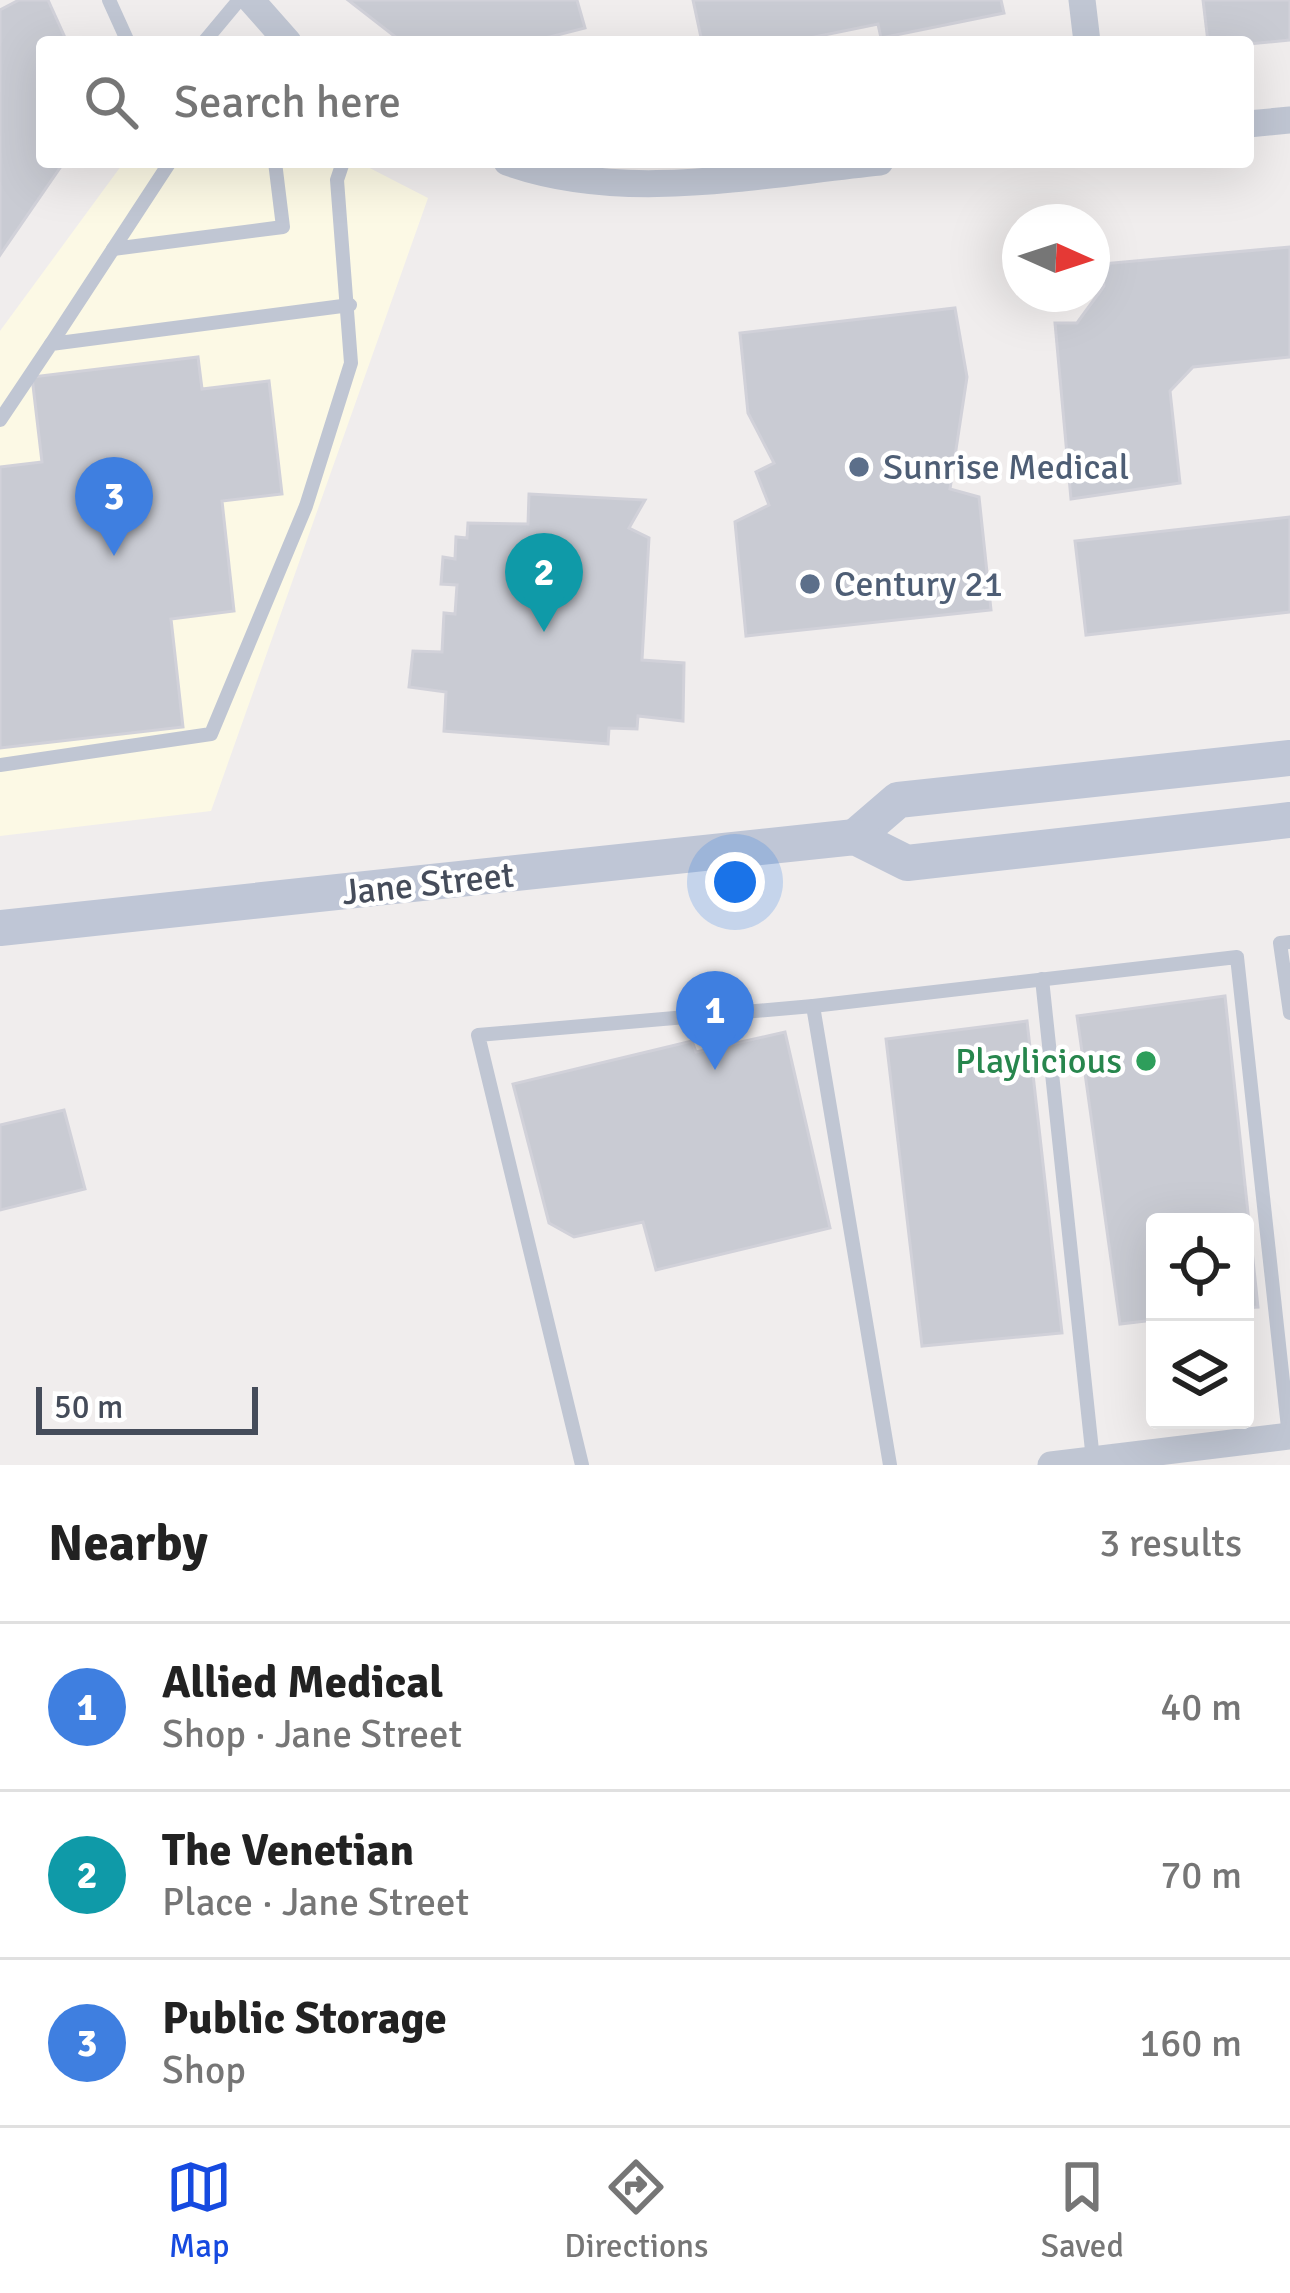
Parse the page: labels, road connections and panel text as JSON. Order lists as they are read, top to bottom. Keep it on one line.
{"streets":{"main road":["Jane Street"]},"places":["Sunrise Medical","Century 21","Playlicious"],"scale_bar":"50 m","north":"right","page":{"search":"Search here","pins":["3","2","1"],"scale":"50 m","heading":["Nearby","3 results"],"list":[{"mark":"1","name":"Allied Medical","note":"Shop · Jane Street","value":"40 m"},{"mark":"2","name":"The Venetian","note":"Place · Jane Street","value":"70 m"},{"mark":"3","name":"Public Storage","note":"Shop","value":"160 m"}],"nav":["Map","Directions","Saved"]}}
